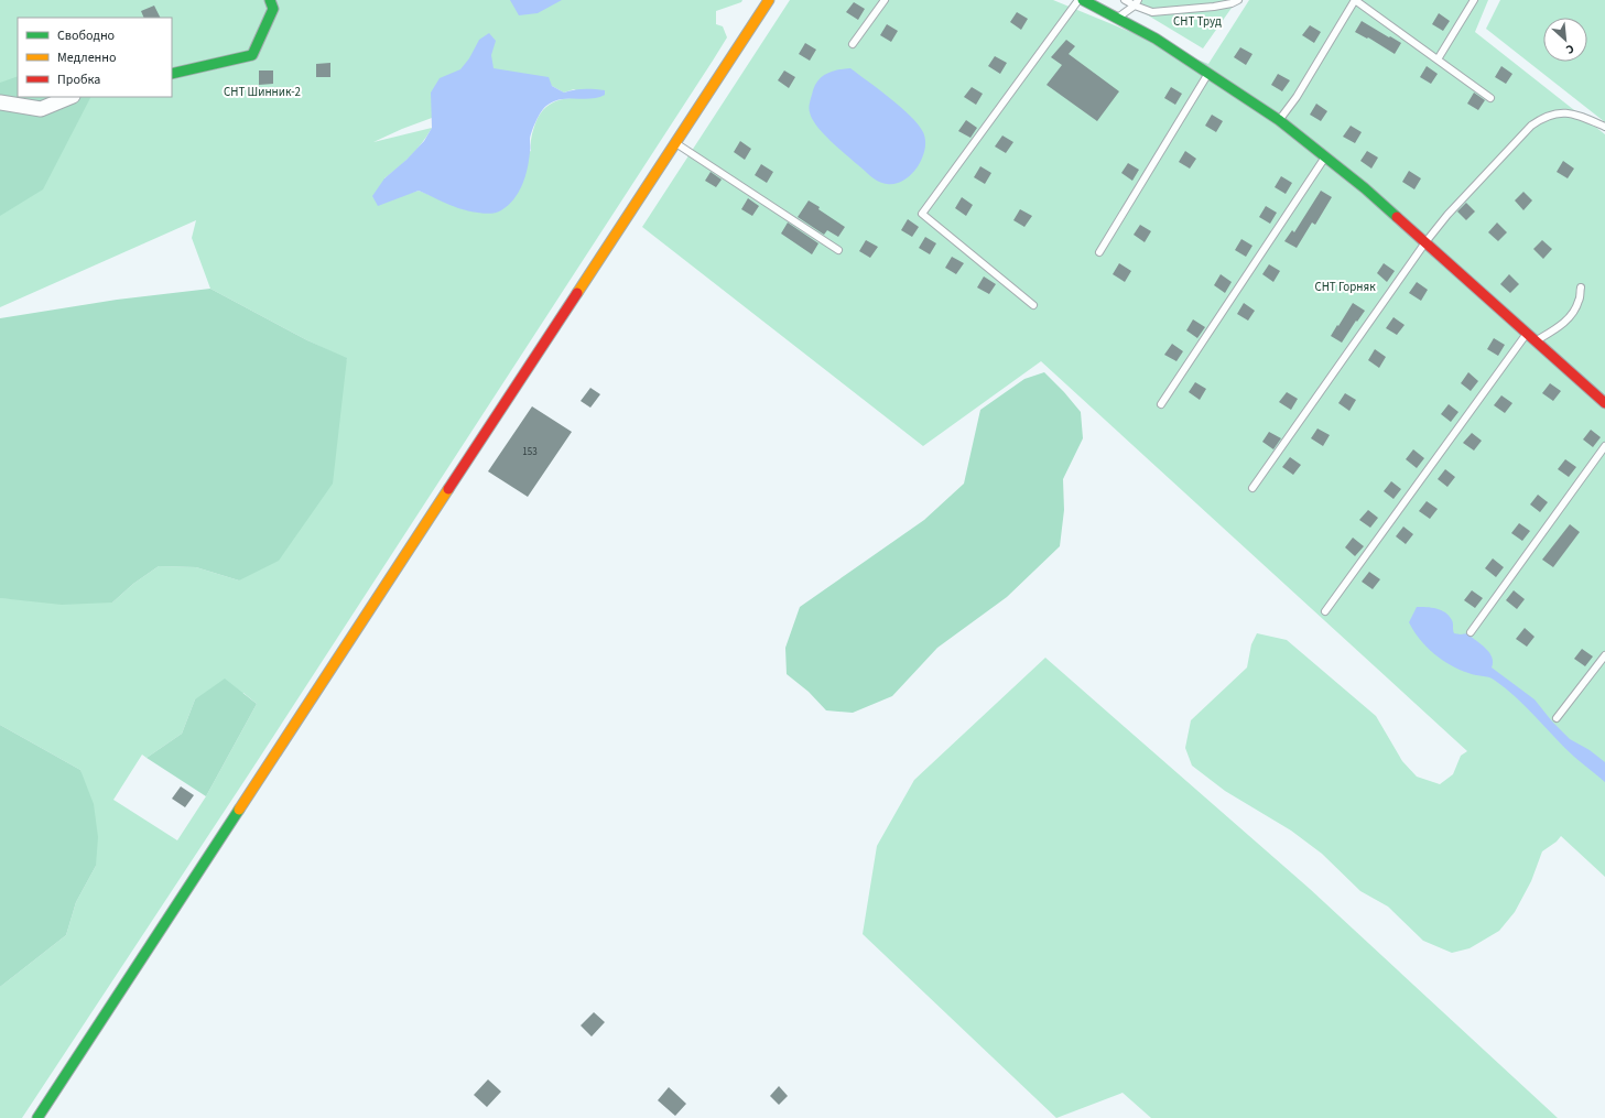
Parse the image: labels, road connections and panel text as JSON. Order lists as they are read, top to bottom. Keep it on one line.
{"parks":["СНТ Труд","СНТ Шинник-2","СНТ Горняк"],"house_numbers":["153"],"legend":["Свободно","Медленно","Пробка"],"north":"bottom right"}
